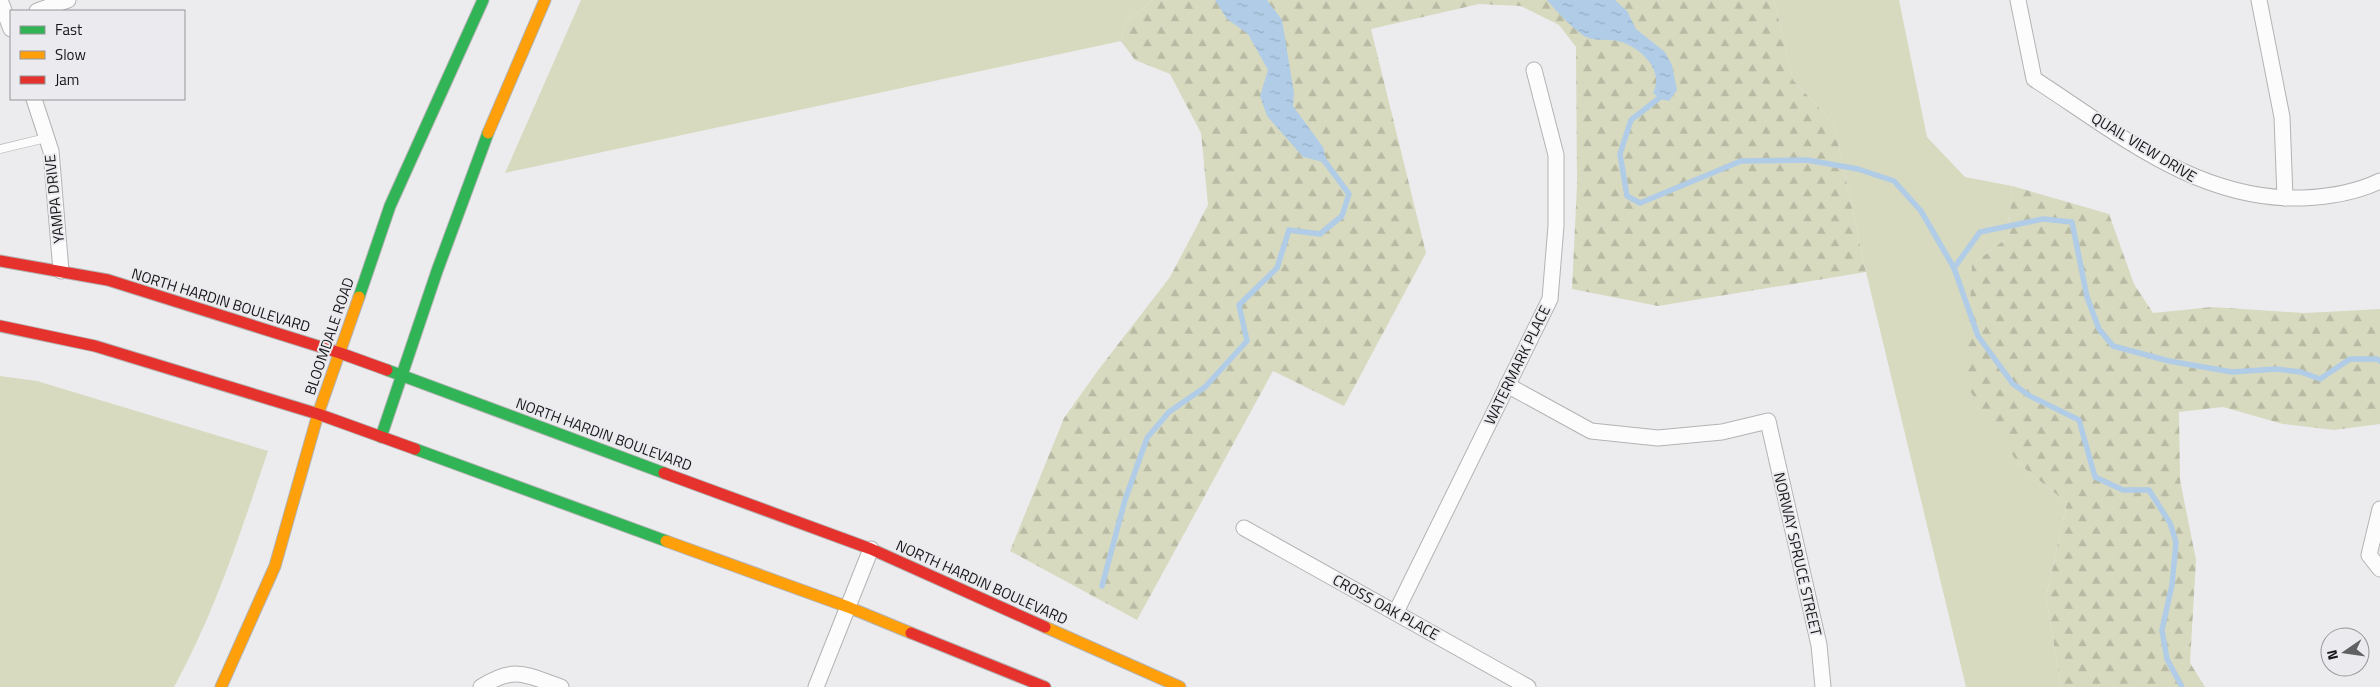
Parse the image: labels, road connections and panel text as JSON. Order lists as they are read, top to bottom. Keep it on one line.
{"streets":{"street":["QUAIL VIEW DRIVE","YAMPA DRIVE","NORTH HARDIN BOULEVARD","BLOOMDALE ROAD","WATERMARK PLACE","NORWAY SPRUCE STREET","CROSS OAK PLACE"]},"crossings":[["YAMPA DRIVE","NORTH HARDIN BOULEVARD"],["NORTH HARDIN BOULEVARD","BLOOMDALE ROAD"],["WATERMARK PLACE","NORWAY SPRUCE STREET"],["WATERMARK PLACE","CROSS OAK PLACE"]],"legend":["Fast","Slow","Jam"],"north":"left"}
